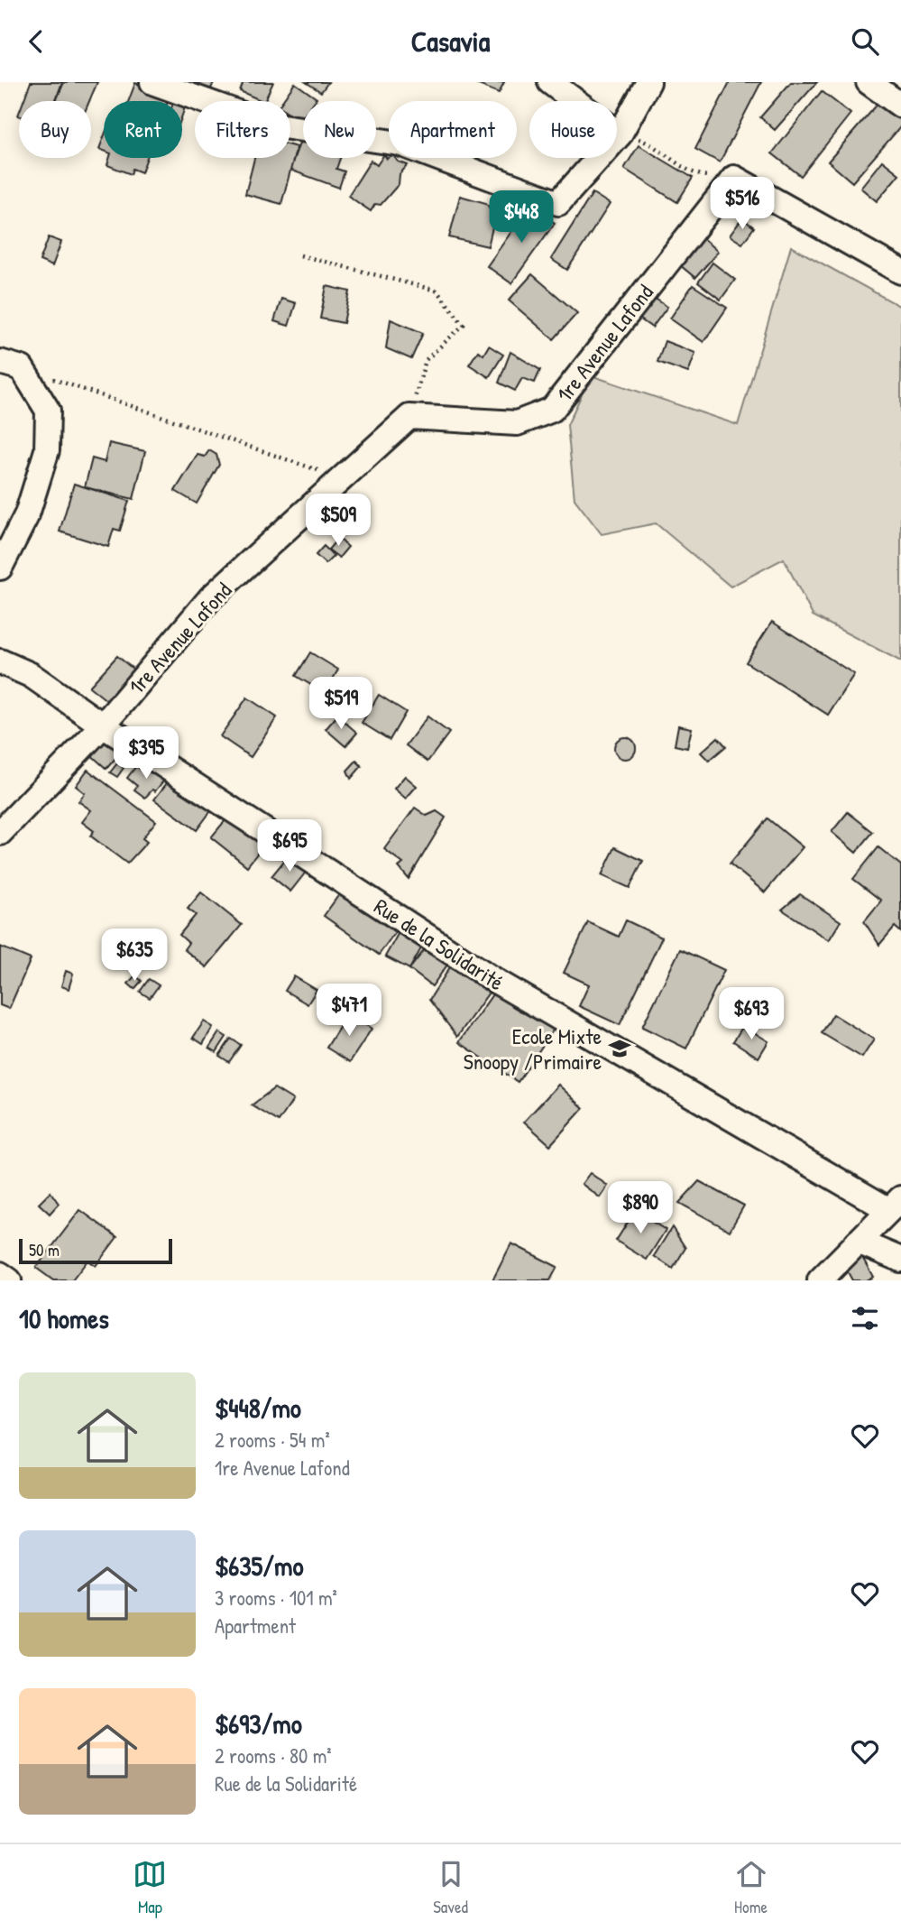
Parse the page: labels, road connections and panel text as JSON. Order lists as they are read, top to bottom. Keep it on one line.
{"streets":{"street":["1re Avenue Lafond","Rue de la Solidarité"]},"crossings":[["1re Avenue Lafond","Rue de la Solidarité"]],"places":{"school or university":["Ecole Mixte Snoopy /Primaire"]},"scale_bar":"50 m","page":{"header":"Casavia","chip":["Buy","Rent","Filters","New","Apartment","House"],"price":["$516","$448","$509","$519","$395","$695","$635","$471","$693","$890"],"scale":"50 m","heading":"10 homes","list":[{"name":"$448/mo","note":"2 rooms · 54 m² · 1re Avenue Lafond"},{"name":"$635/mo","note":"3 rooms · 101 m² · Apartment"},{"name":"$693/mo","note":"2 rooms · 80 m² · Rue de la Solidarité"}],"tabs":["Map","Saved","Home"]}}
